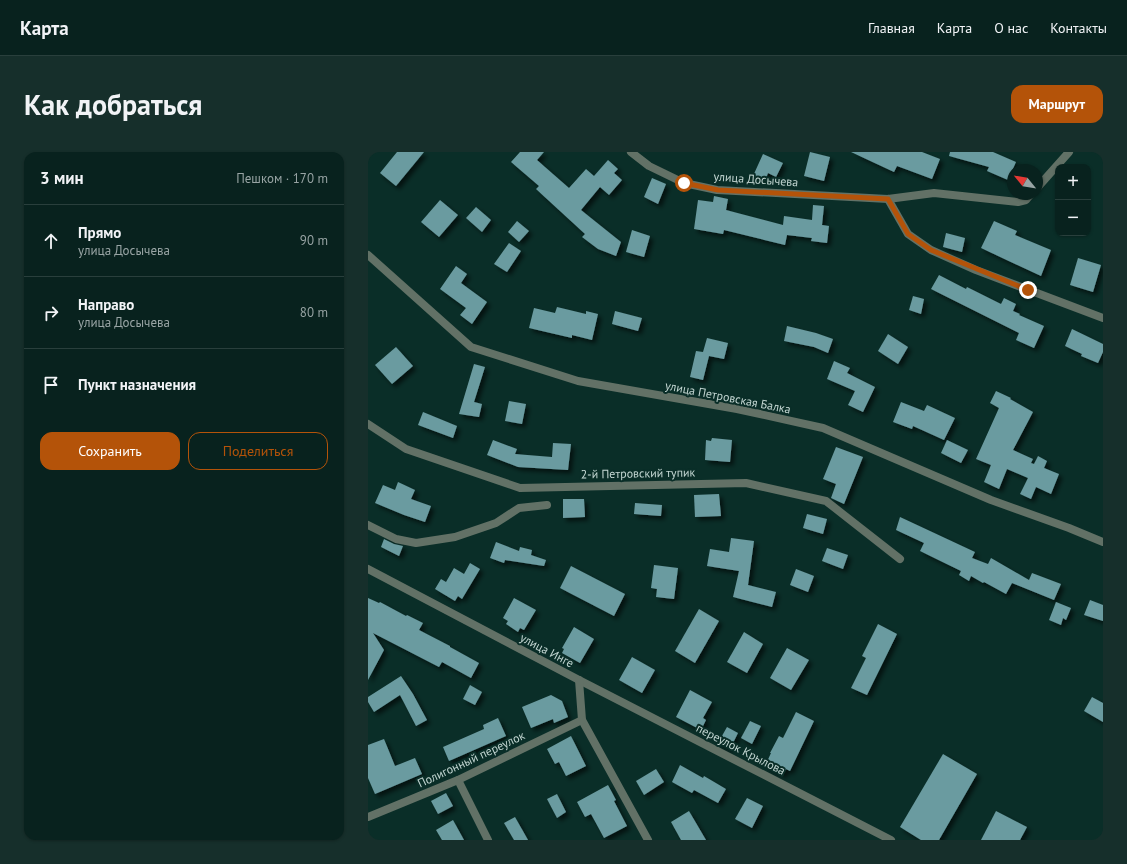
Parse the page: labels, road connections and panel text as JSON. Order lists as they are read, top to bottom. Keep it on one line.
{"streets":{"street":["улица Досычева","улица Петровская Балка","2-й Петровский тупик","улица Инге","переулок Крылова","Полигонный переулок"]},"crossings":[["улица Инге","переулок Крылова"],["улица Инге","Полигонный переулок"]],"north":"top left","page":{"header":"Карта","nav":["Главная","Карта","О нас","Контакты"],"buttons":["Маршрут",["Сохранить","Поделиться"]],"title":"Как добраться","heading":["3 мин","Пешком · 170 m"],"map_buttons":["+","−"],"list":[["Прямо","улица Досычева","90 m"],["Направо","улица Досычева","80 m"],"Пункт назначения"]}}
